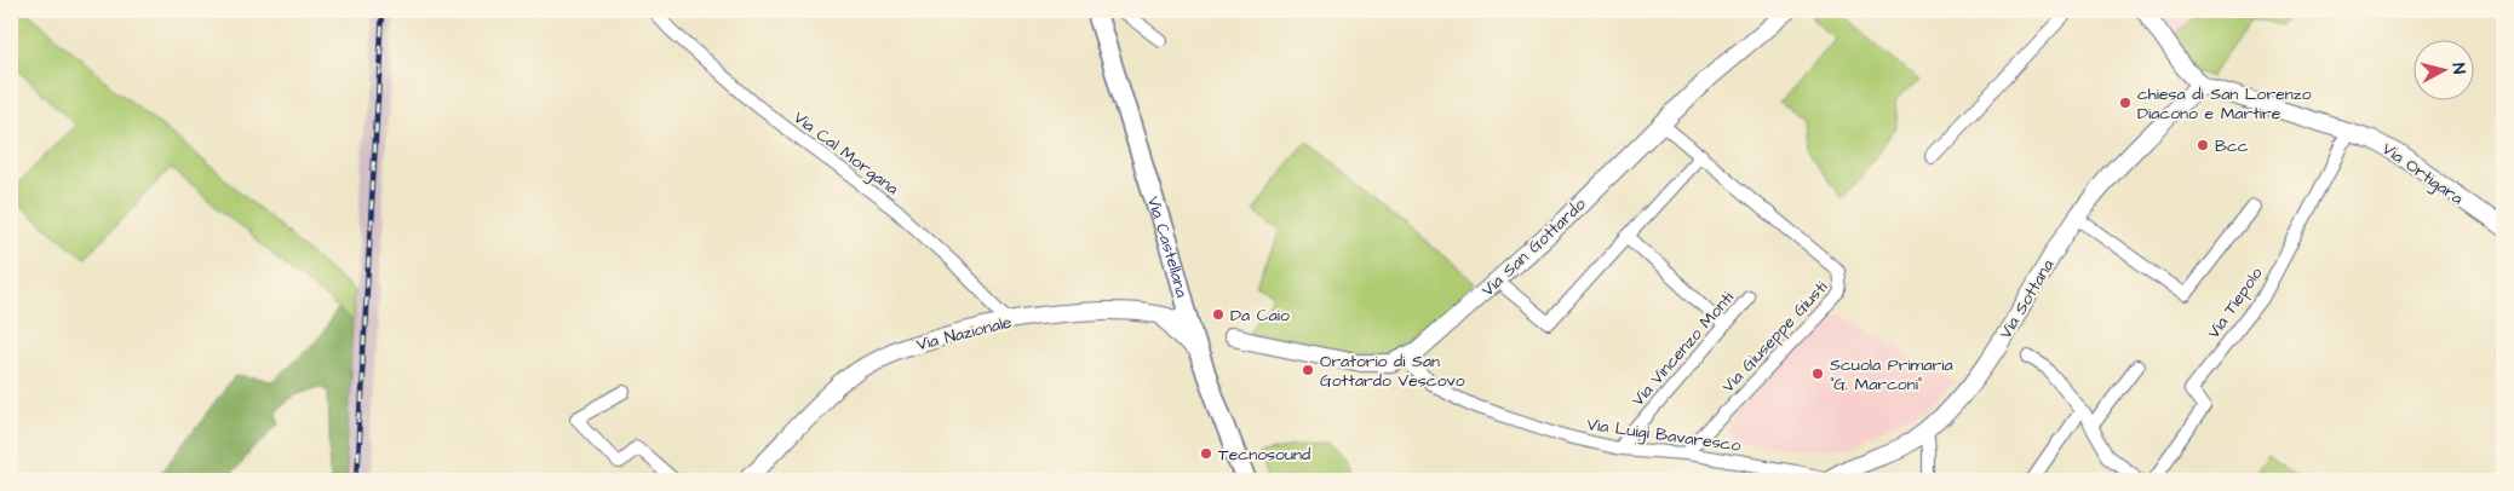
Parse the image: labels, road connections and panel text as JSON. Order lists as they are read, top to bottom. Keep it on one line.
{"streets":{"main road":["Via Castellana"],"street":["Via Cal Morgana","Via Ortigara","Via San Gottardo","Via Sottana","Via Tiepolo","Via Nazionale","Via Giuseppe Giusti","Via Vincenzo Monti","Via Luigi Bavaresco"]},"crossings":[["Via Cal Morgana","Via Nazionale"],["Via Ortigara","Via Sottana"],["Via Ortigara","Via Tiepolo"],["Via Castellana","Via Nazionale"],["Via San Gottardo","Via Giuseppe Giusti"],["Via San Gottardo","Via Luigi Bavaresco"],["Via Sottana","Via Luigi Bavaresco"],["Via Giuseppe Giusti","Via Luigi Bavaresco"],["Via Vincenzo Monti","Via Luigi Bavaresco"]],"places":["chiesa di San Lorenzo Diacono e Martire","Bcc","Da Caio","Oratorio di San Gottardo Vescovo","Scuola Primaria \"G. Marconi\"","Tecnosound"],"north":"right"}
